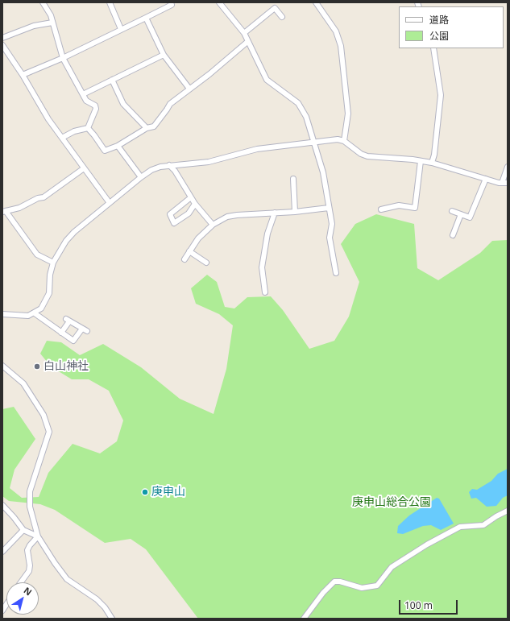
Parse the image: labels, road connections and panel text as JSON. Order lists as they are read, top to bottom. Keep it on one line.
{"parks":["庚申山総合公園"],"places":["白山神社","庚申山"],"legend":["道路","公園"],"scale_bar":"100 m","north":"top right"}
